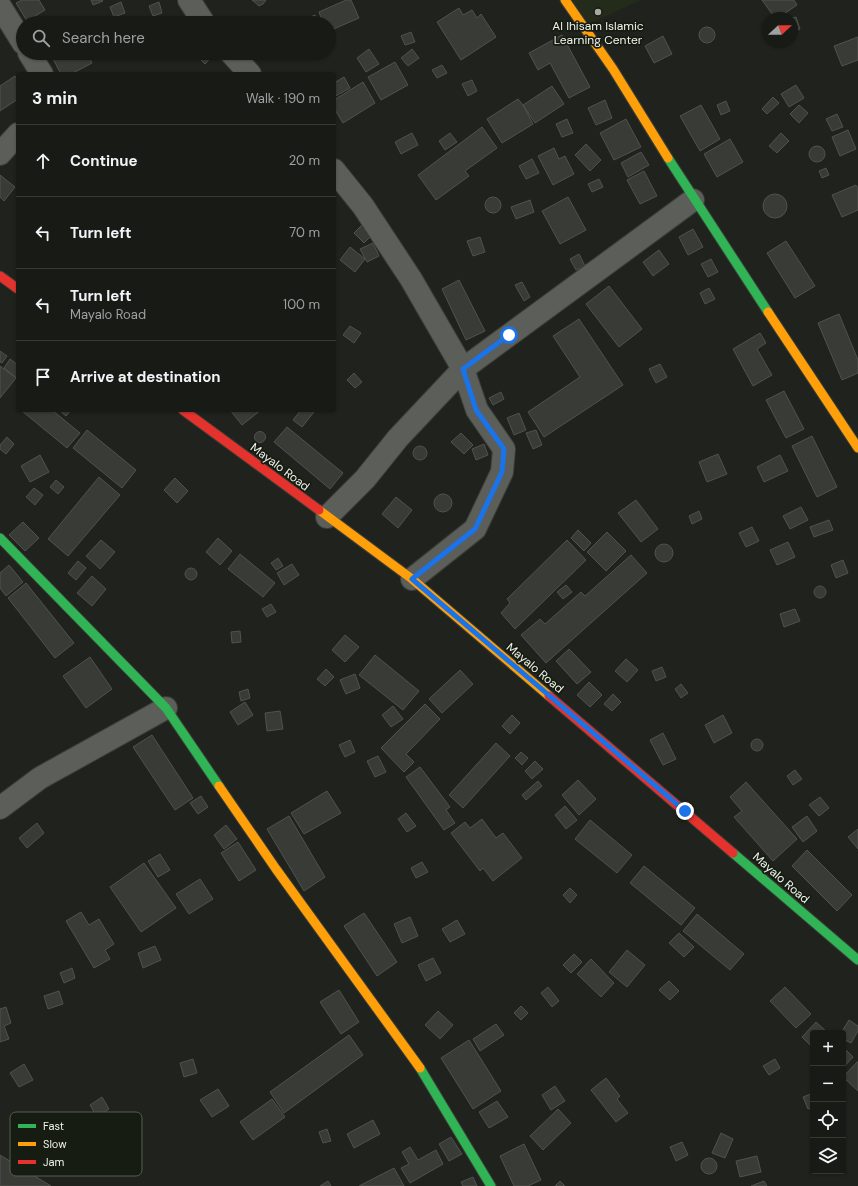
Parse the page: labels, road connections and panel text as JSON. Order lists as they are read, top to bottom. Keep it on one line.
{"streets":{"street":["Mayalo Road"]},"places":["Al Ihisam Islamic Learning Center"],"legend":["Fast","Slow","Jam"],"north":"right","page":{"search":"Search here","heading":["3 min","Walk · 190 m"],"list":[["Continue","20 m"],["Turn left","70 m"],["Turn left","Mayalo Road","100 m"],"Arrive at destination"],"map_buttons":["+","−"]}}
